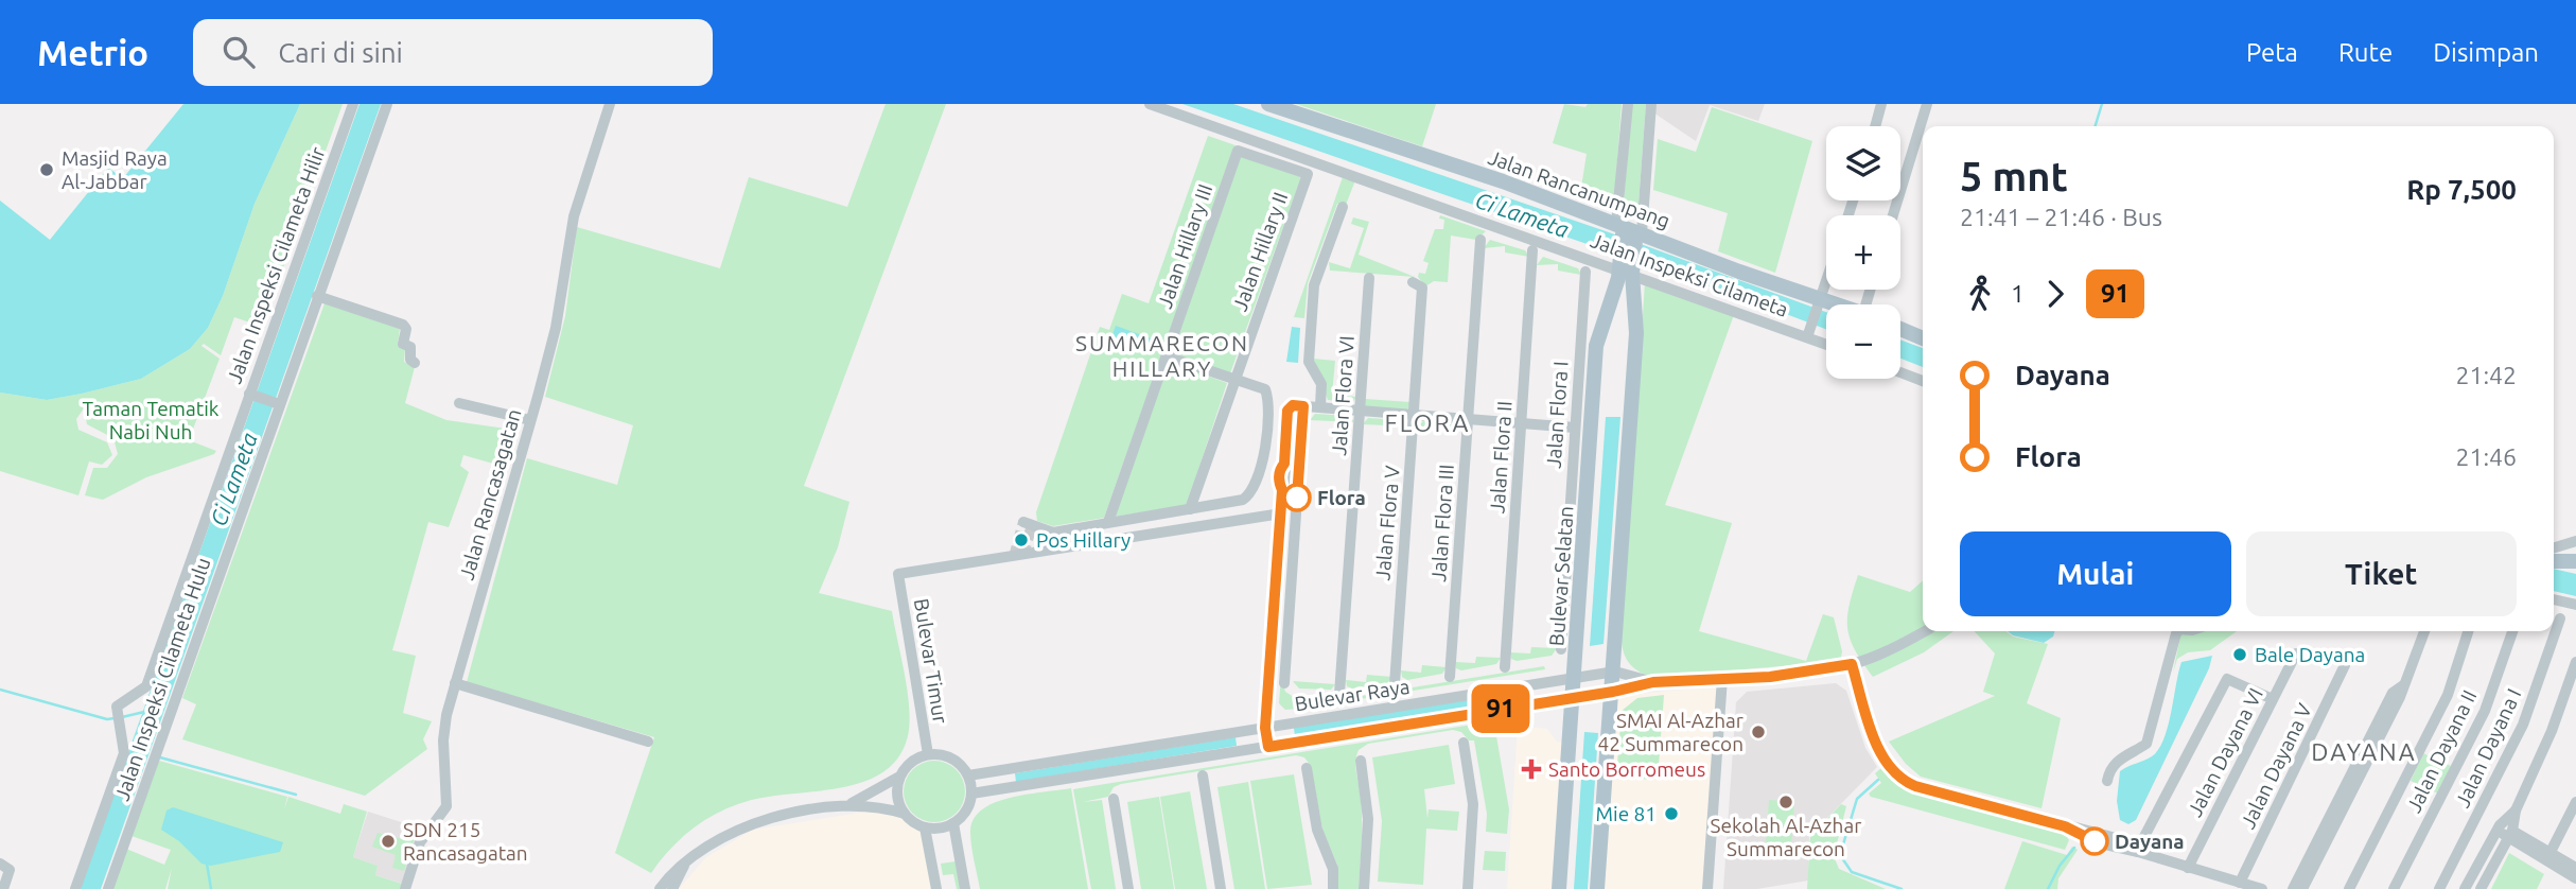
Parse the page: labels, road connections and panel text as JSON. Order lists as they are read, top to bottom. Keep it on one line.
{"streets":{"main road":["Jalan Rancanumpang","Bulevar Selatan"],"street":["Jalan Hillary III","Jalan Hillary II","Jalan Inspeksi Cilameta Hilir","Jalan Inspeksi Cilameta","Jalan Flora VI","Jalan Flora I","Jalan Flora II","Jalan Rancasagatan","Jalan Flora V","Jalan Flora III","Bulevar Timur","Jalan Inspeksi Cilameta Hulu","Bulevar Raya","Jalan Dayana I","Jalan Dayana II","Jalan Dayana VI","Jalan Dayana V"]},"crossings":[["Jalan Hillary III","Jalan Hillary II"],["Jalan Inspeksi Cilameta","Bulevar Selatan"],["Bulevar Selatan","Bulevar Raya"],["Bulevar Timur","Bulevar Raya"]],"districts":["SUMMARECON HILLARY","FLORA","DAYANA"],"water":["Ci Lameta"],"parks":["Taman Tematik Nabi Nuh"],"places":{"other":["Masjid Raya Al-Jabbar","Flora","Pos Hillary","Bale Dayana","SMAI Al-Azhar 42 Summarecon","Sekolah Al-Azhar Summarecon","Mie 81","SDN 215 Rancasagatan","Dayana"],"health":["Santo Borromeus"]},"lines":["bus line 91"],"page":{"header":"Metrio","search":"Cari di sini","nav":["Peta","Rute","Disimpan"],"on_map":"91","map_buttons":["+","−"],"heading":["5 mnt","21:41 – 21:46 · Bus","Rp 7,500"],"legs":["1","91"],"list":[{"name":"Dayana","value":"21:42"},{"name":"Flora","value":"21:46"}],"buttons":["Mulai","Tiket"]}}
